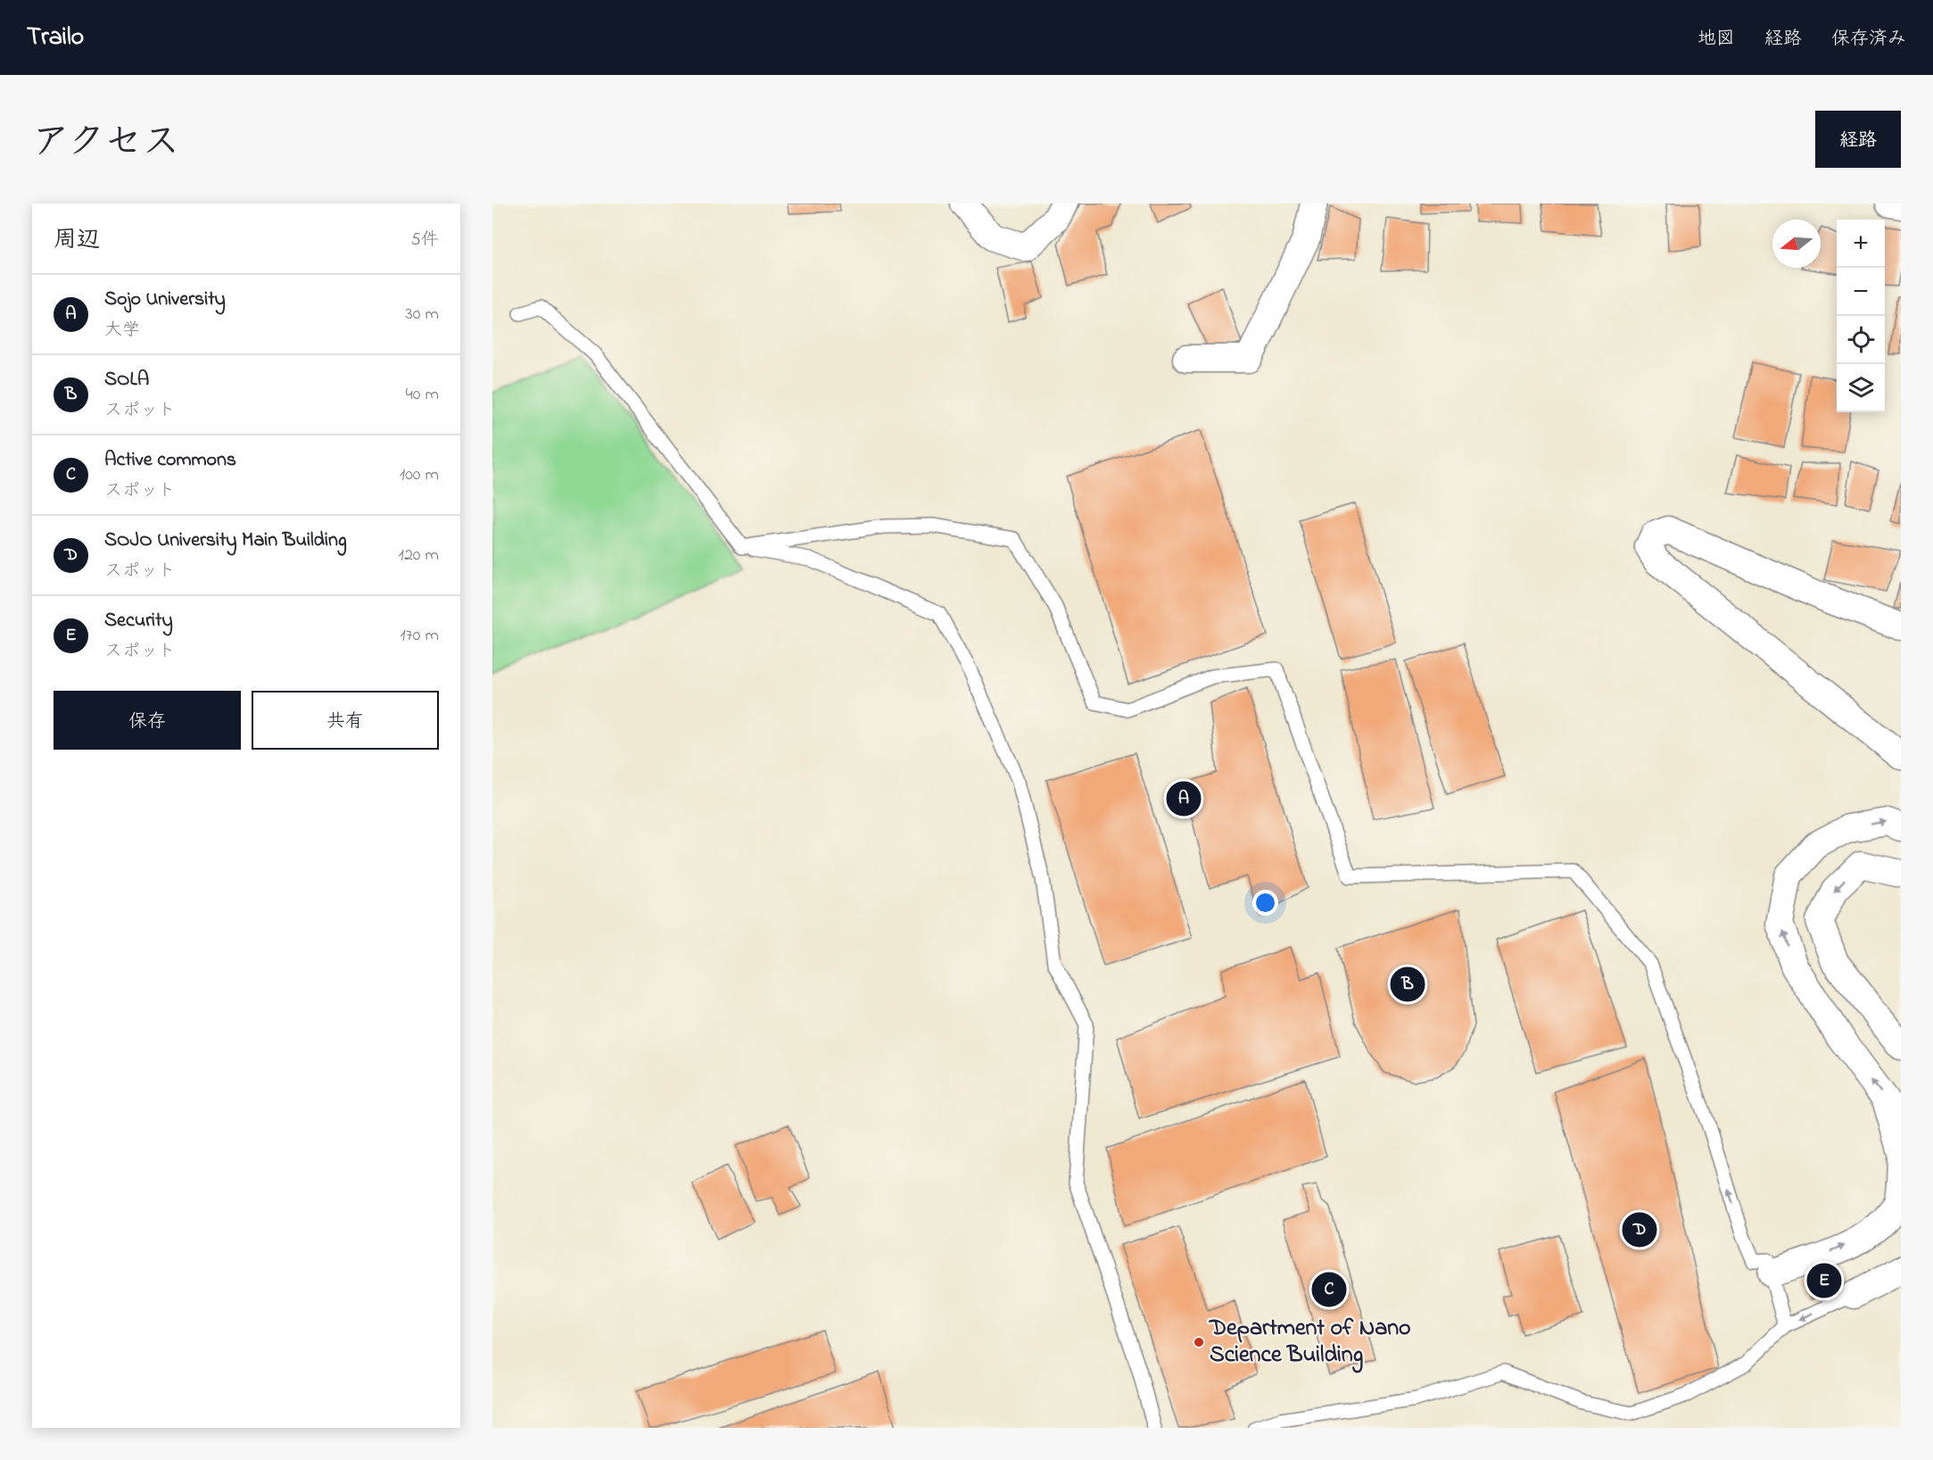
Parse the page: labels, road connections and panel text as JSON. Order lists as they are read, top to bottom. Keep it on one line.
{"places":["Department of Nano Science Building"],"north":"left","page":{"header":"Trailo","nav":["地図","経路","保存済み"],"title":"アクセス","buttons":["経路",["保存","共有"]],"heading":["周辺","5件"],"map_buttons":["+","−"],"list":[{"mark":"A","name":"Sojo University","note":"大学","value":"30 m"},{"mark":"B","name":"SOLA","note":"スポット","value":"40 m"},{"mark":"C","name":"Active commons","note":"スポット","value":"100 m"},{"mark":"D","name":"SOJO University Main Building","note":"スポット","value":"120 m"},{"mark":"E","name":"Security","note":"スポット","value":"170 m"}],"pins":["A","B","D","E","C"]}}
